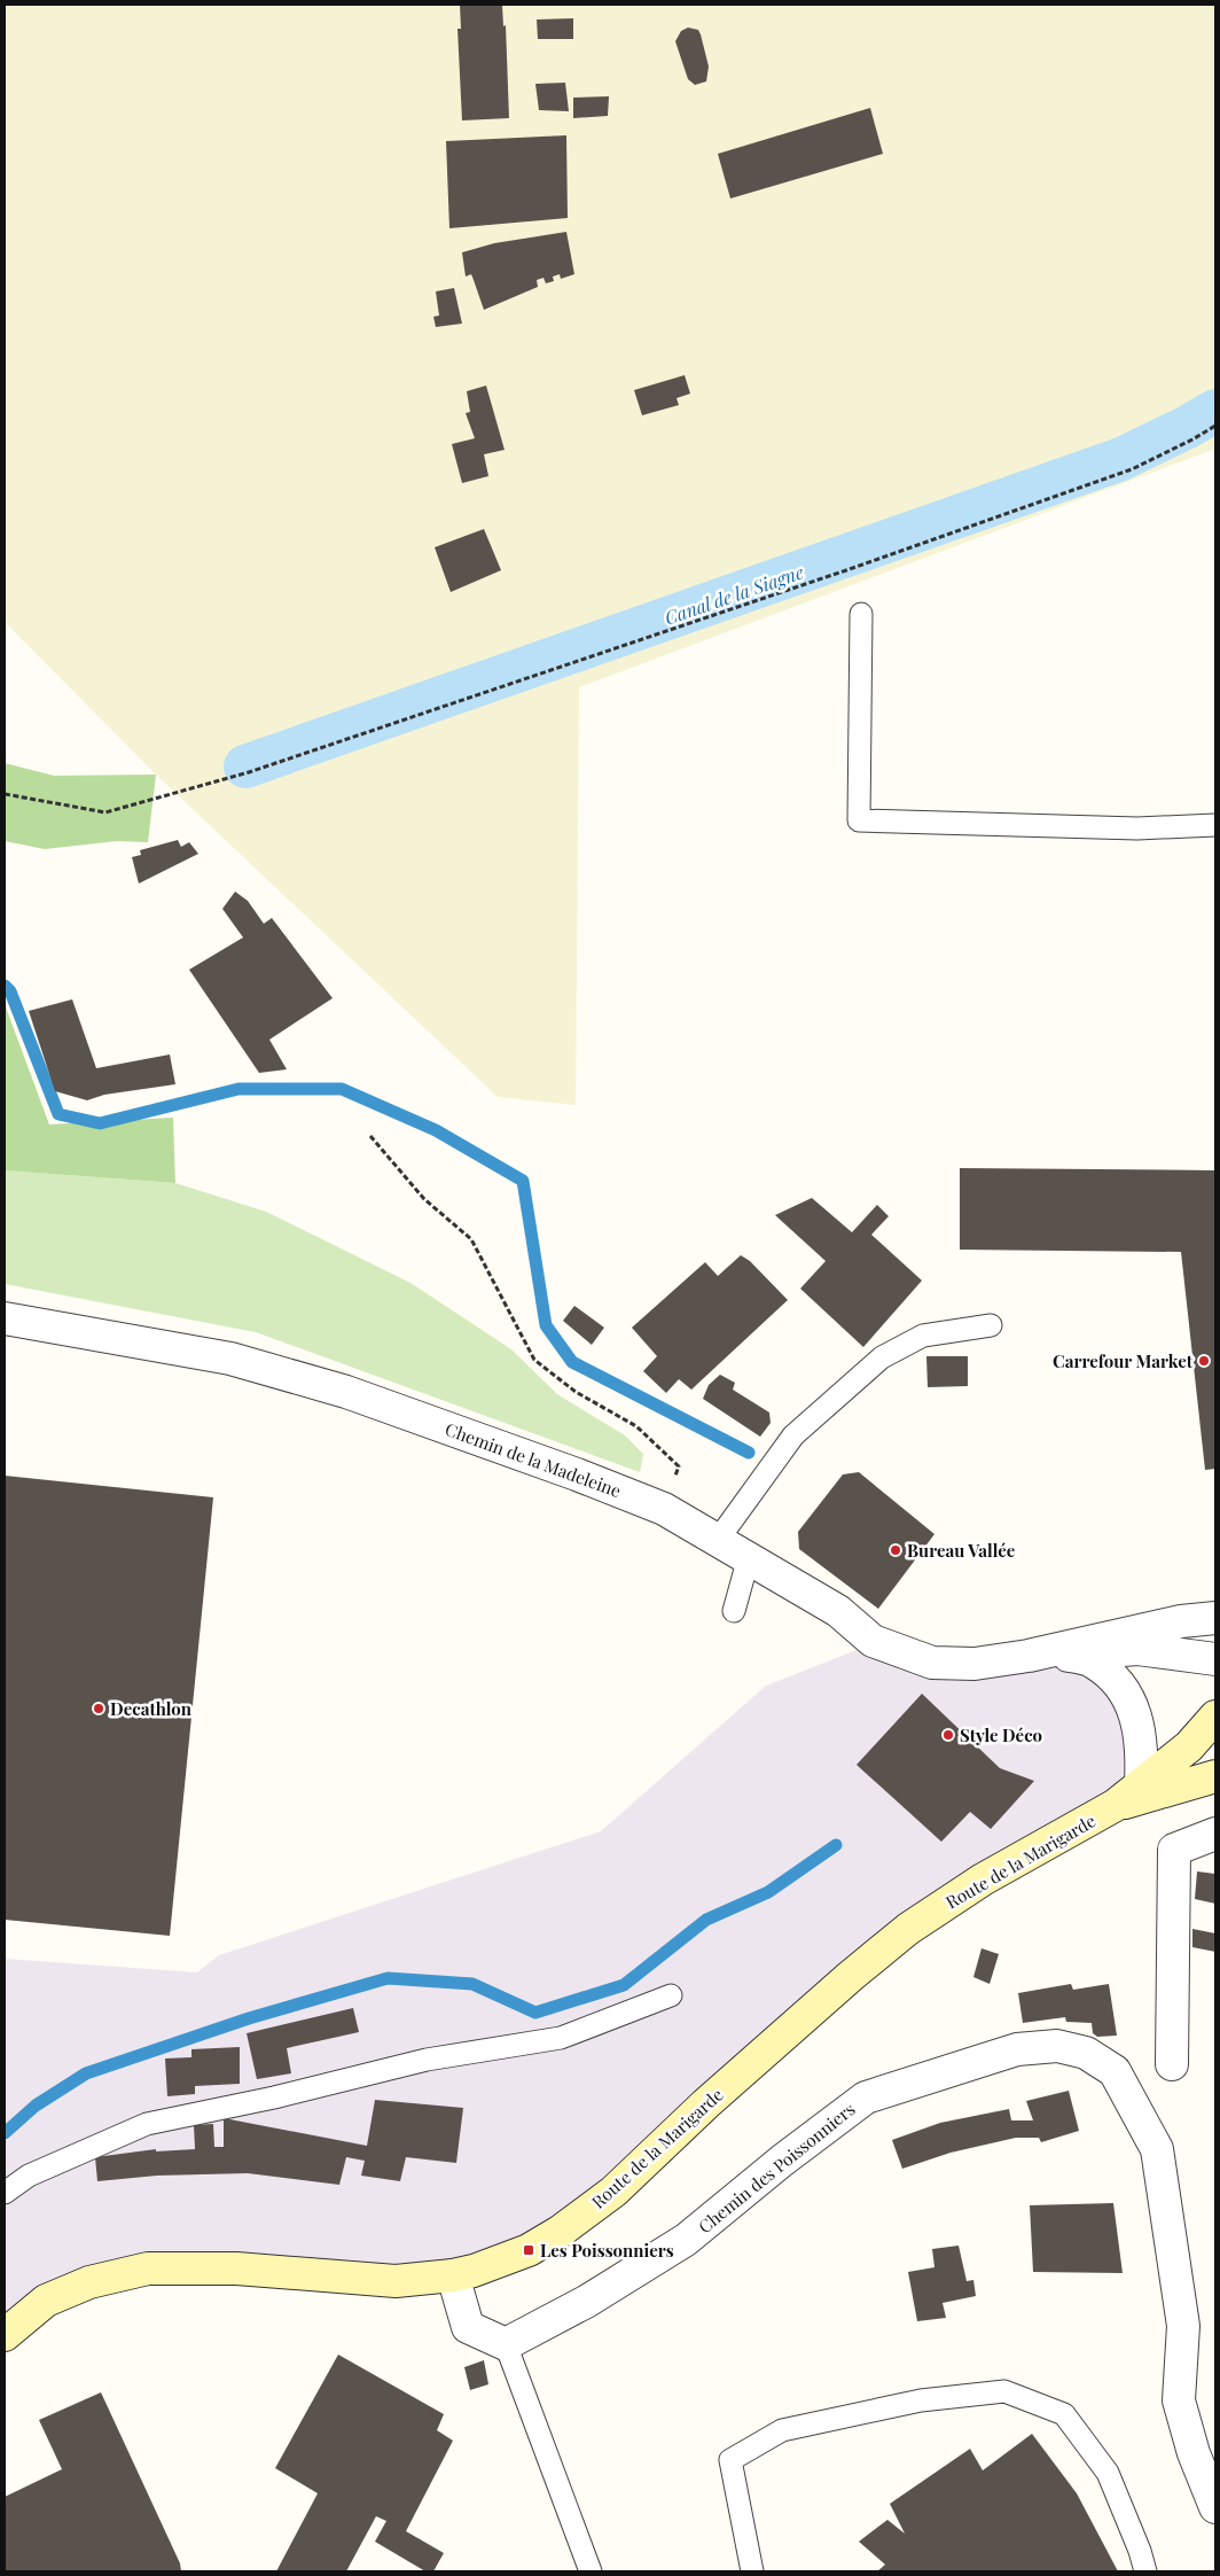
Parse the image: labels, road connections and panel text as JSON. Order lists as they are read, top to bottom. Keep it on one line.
{"streets":{"main road":["Route de la Marigarde"],"street":["Chemin de la Madeleine","Chemin des Poissonniers"]},"water":["Canal de la Siagne"],"places":{"other":["Carrefour Market","Bureau Vallée","Decathlon","Style Déco"],"transit":["Les Poissonniers"]}}
